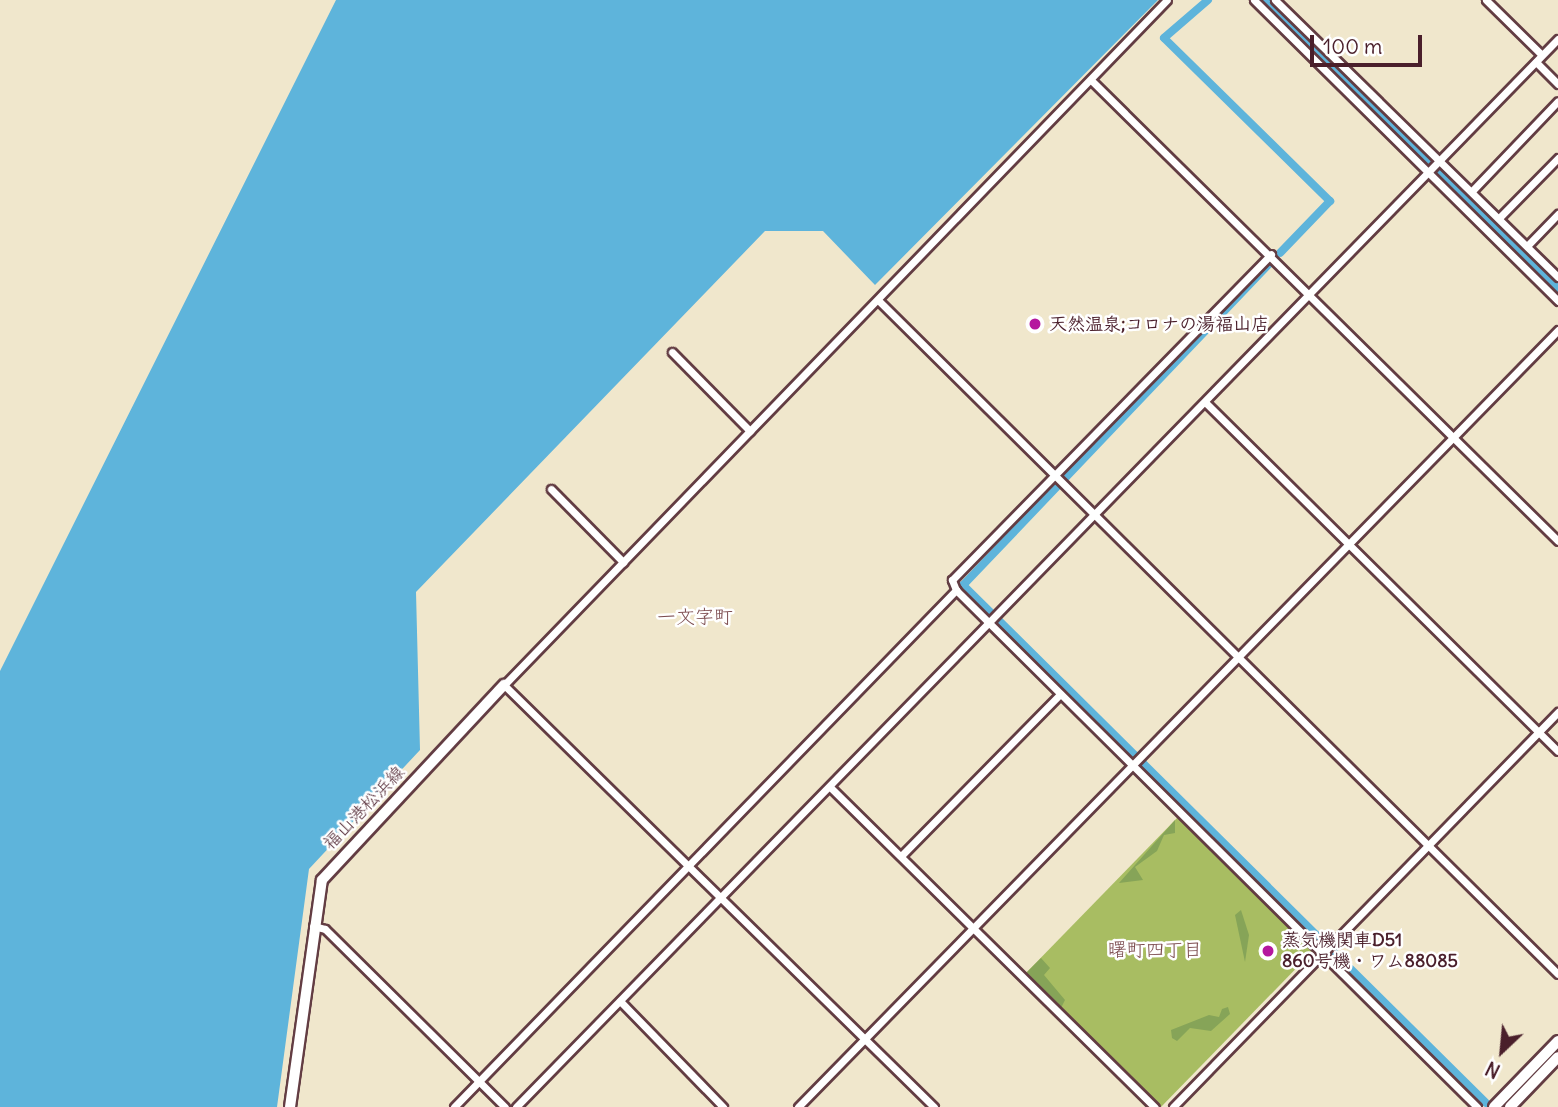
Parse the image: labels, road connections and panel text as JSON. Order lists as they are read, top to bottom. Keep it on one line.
{"streets":{"main road":["福山港松浜線"]},"districts":["一文字町","曙町四丁目"],"places":["天然温泉;コロナの湯福山店","蒸気機関車D51 860号機・ワム88085"],"scale_bar":"100 m","north":"bottom left"}
